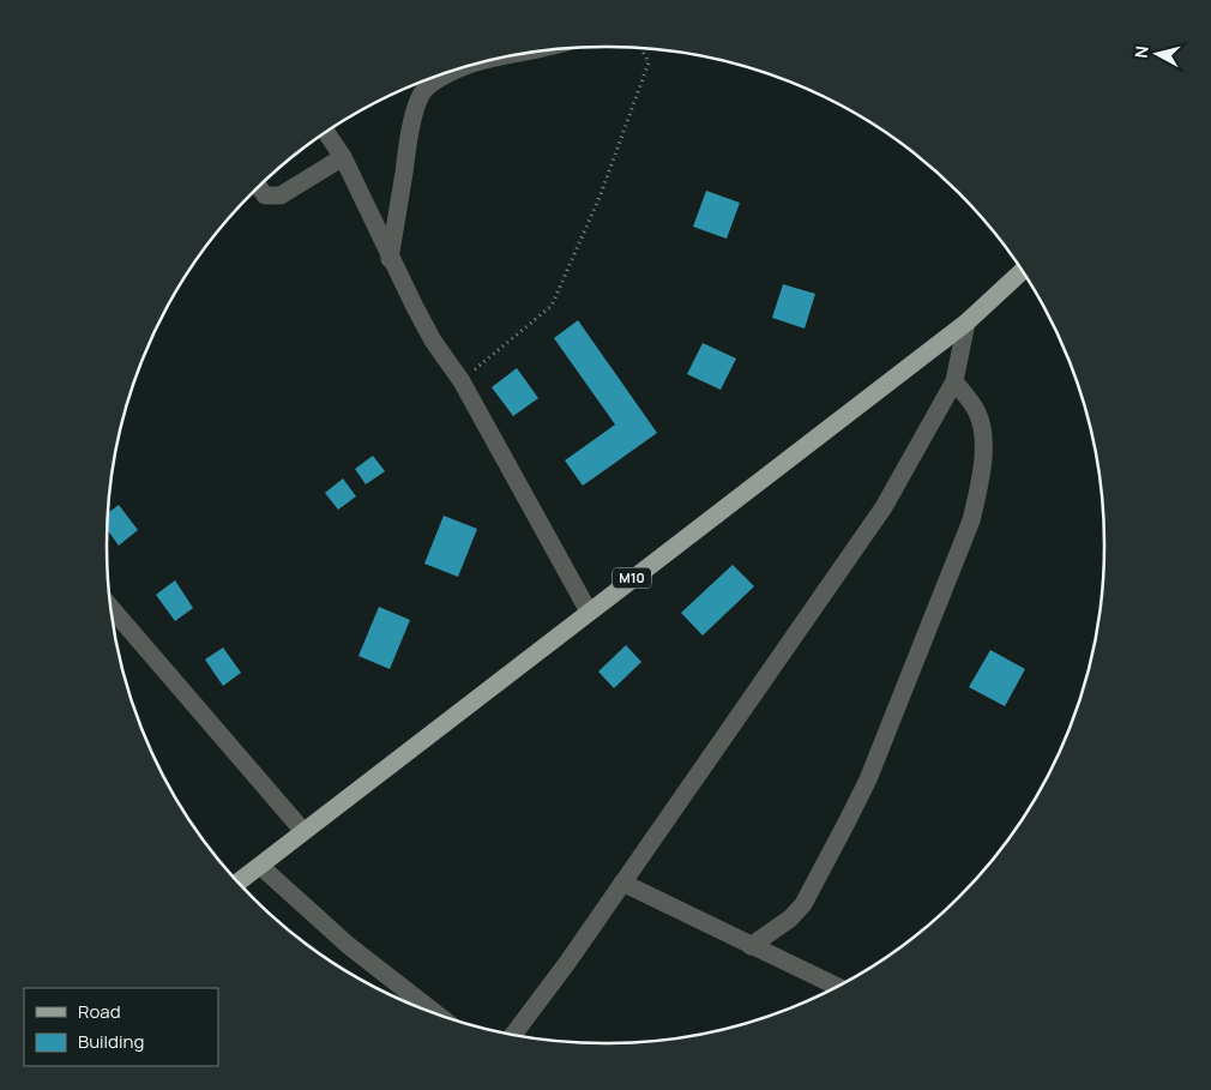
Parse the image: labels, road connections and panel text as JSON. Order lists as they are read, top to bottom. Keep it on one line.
{"streets":{"main road":["M10"]},"legend":["Road","Building"],"north":"left"}
